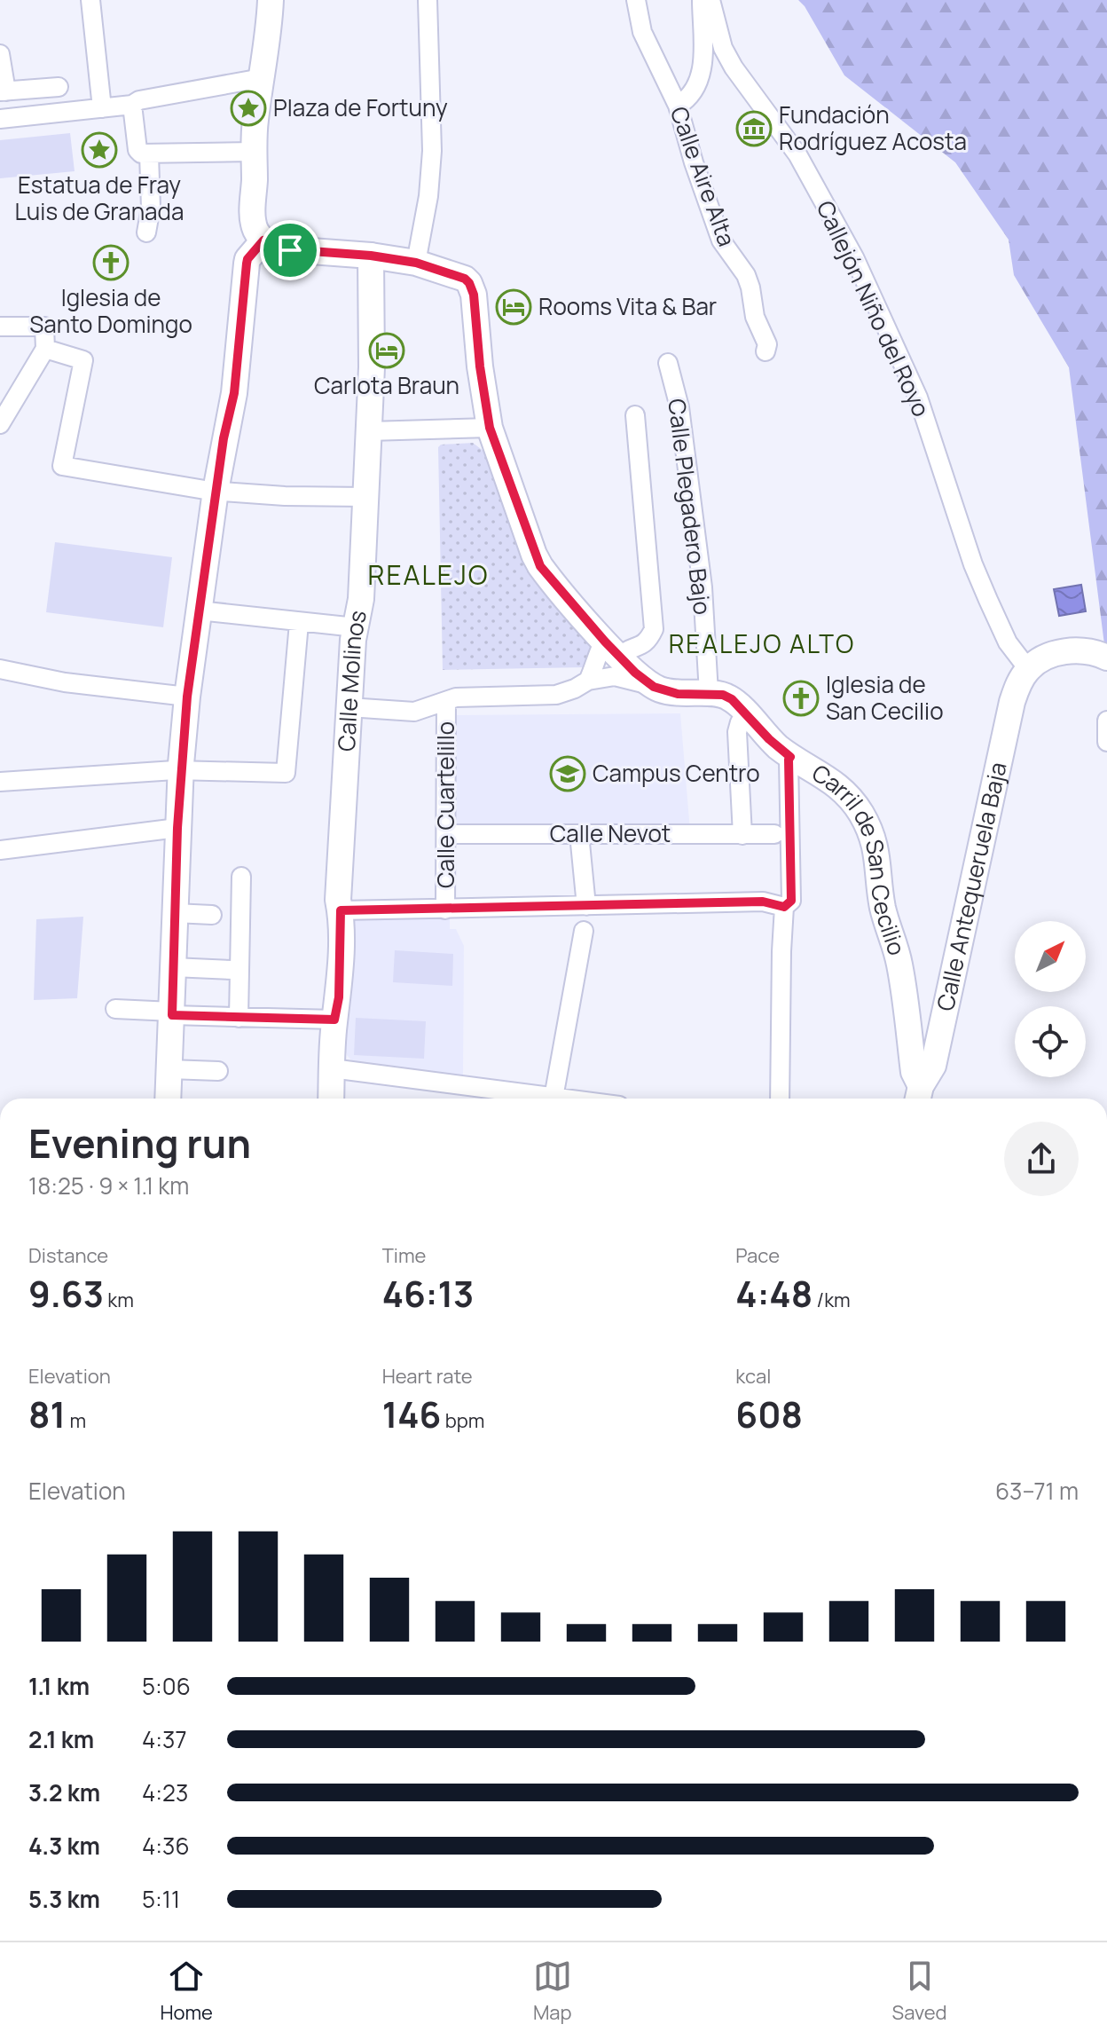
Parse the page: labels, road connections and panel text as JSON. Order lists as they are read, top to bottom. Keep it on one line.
{"streets":{"main road":["Calle Molinos","Carril de San Cecilio","Calle Antequeruela Baja"],"street":["Calle Aire Alta","Callejón Niño del Royo","Calle Plegadero Bajo","Calle Cuartelillo","Calle Nevot"]},"crossings":[["Callejón Niño del Royo","Calle Antequeruela Baja"],["Calle Plegadero Bajo","Carril de San Cecilio"],["Calle Cuartelillo","Calle Nevot"],["Carril de San Cecilio","Calle Antequeruela Baja"]],"districts":["REALEJO","REALEJO ALTO"],"places":{"place":["Plaza de Fortuny","Estatua de Fray Luis de Granada"],"museum":["Fundación Rodríguez Acosta"],"church":["Iglesia de Santo Domingo","Iglesia de San Cecilio"],"hotel":["Rooms Vita & Bar","Carlota Braun"],"school or university":["Campus Centro"]},"north":"top right","page":{"heading":["Evening run","18:25 · 9 × 1.1 km"],"stats":[["Distance","9.63 km"],["Time","46:13"],["Pace","4:48 /km"],["Elevation","81 m"],["Heart rate","146 bpm"],["kcal","608"]],"chart":["Elevation","63–71 m"],"list":[{"name":"1.1 km","note":"5:06"},{"name":"2.1 km","note":"4:37"},{"name":"3.2 km","note":"4:23"},{"name":"4.3 km","note":"4:36"},{"name":"5.3 km","note":"5:11"}],"tabs":["Home","Map","Saved"]}}
